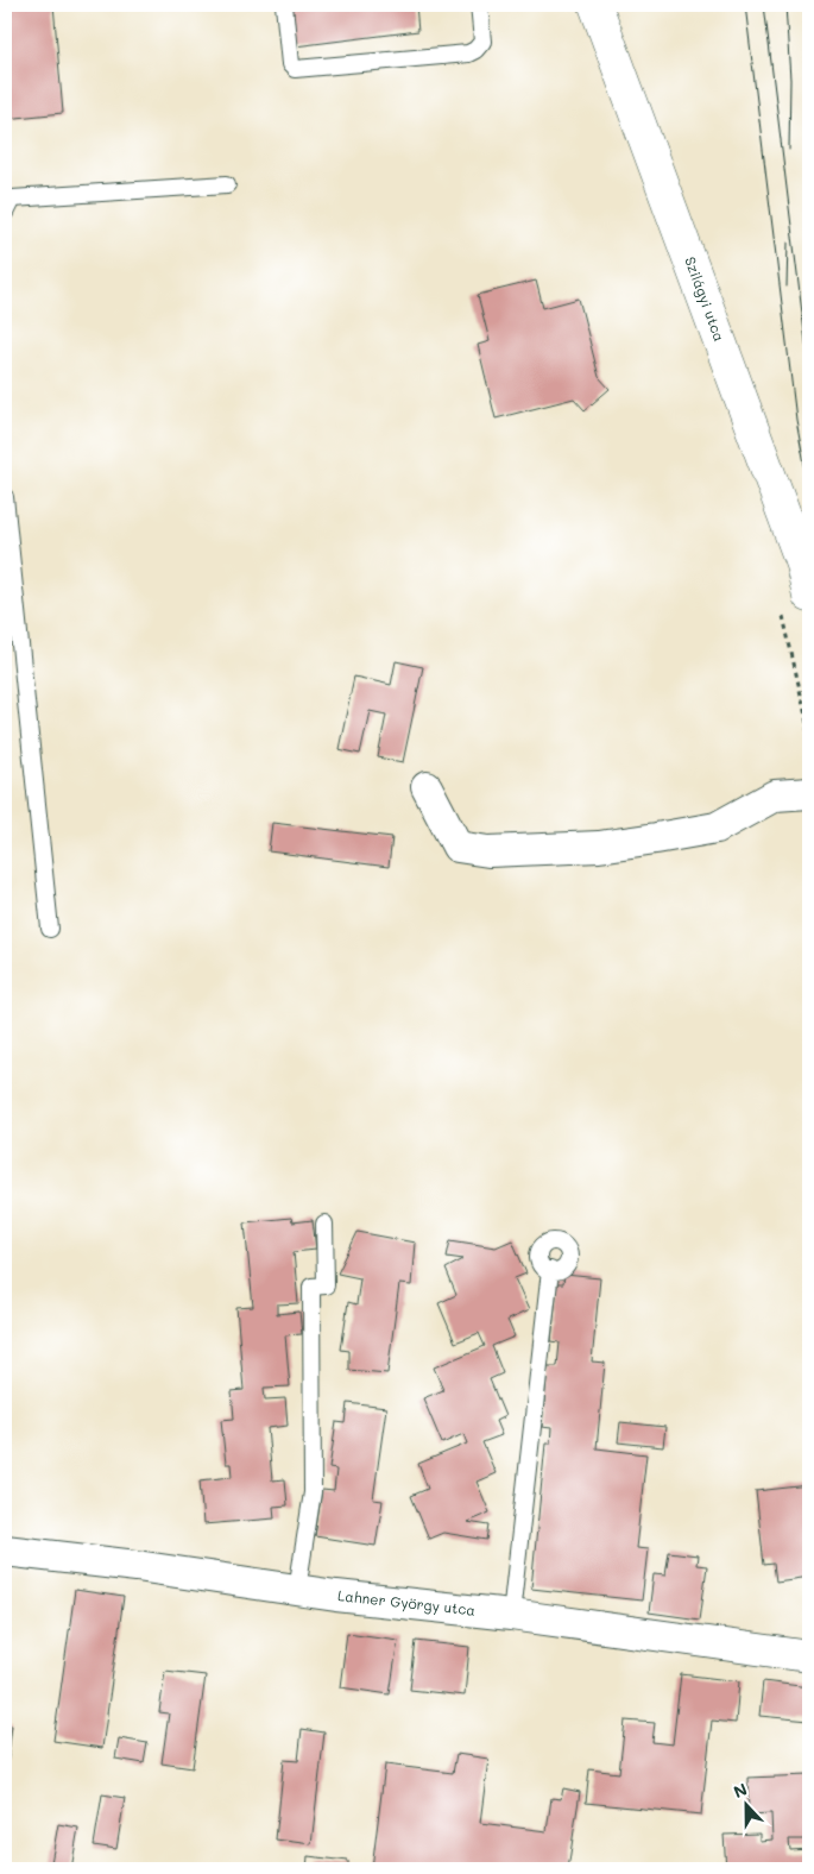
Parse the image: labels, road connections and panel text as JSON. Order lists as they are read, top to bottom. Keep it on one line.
{"streets":{"street":["Szilágyi utca","Lahner György utca"]},"north":"top"}
